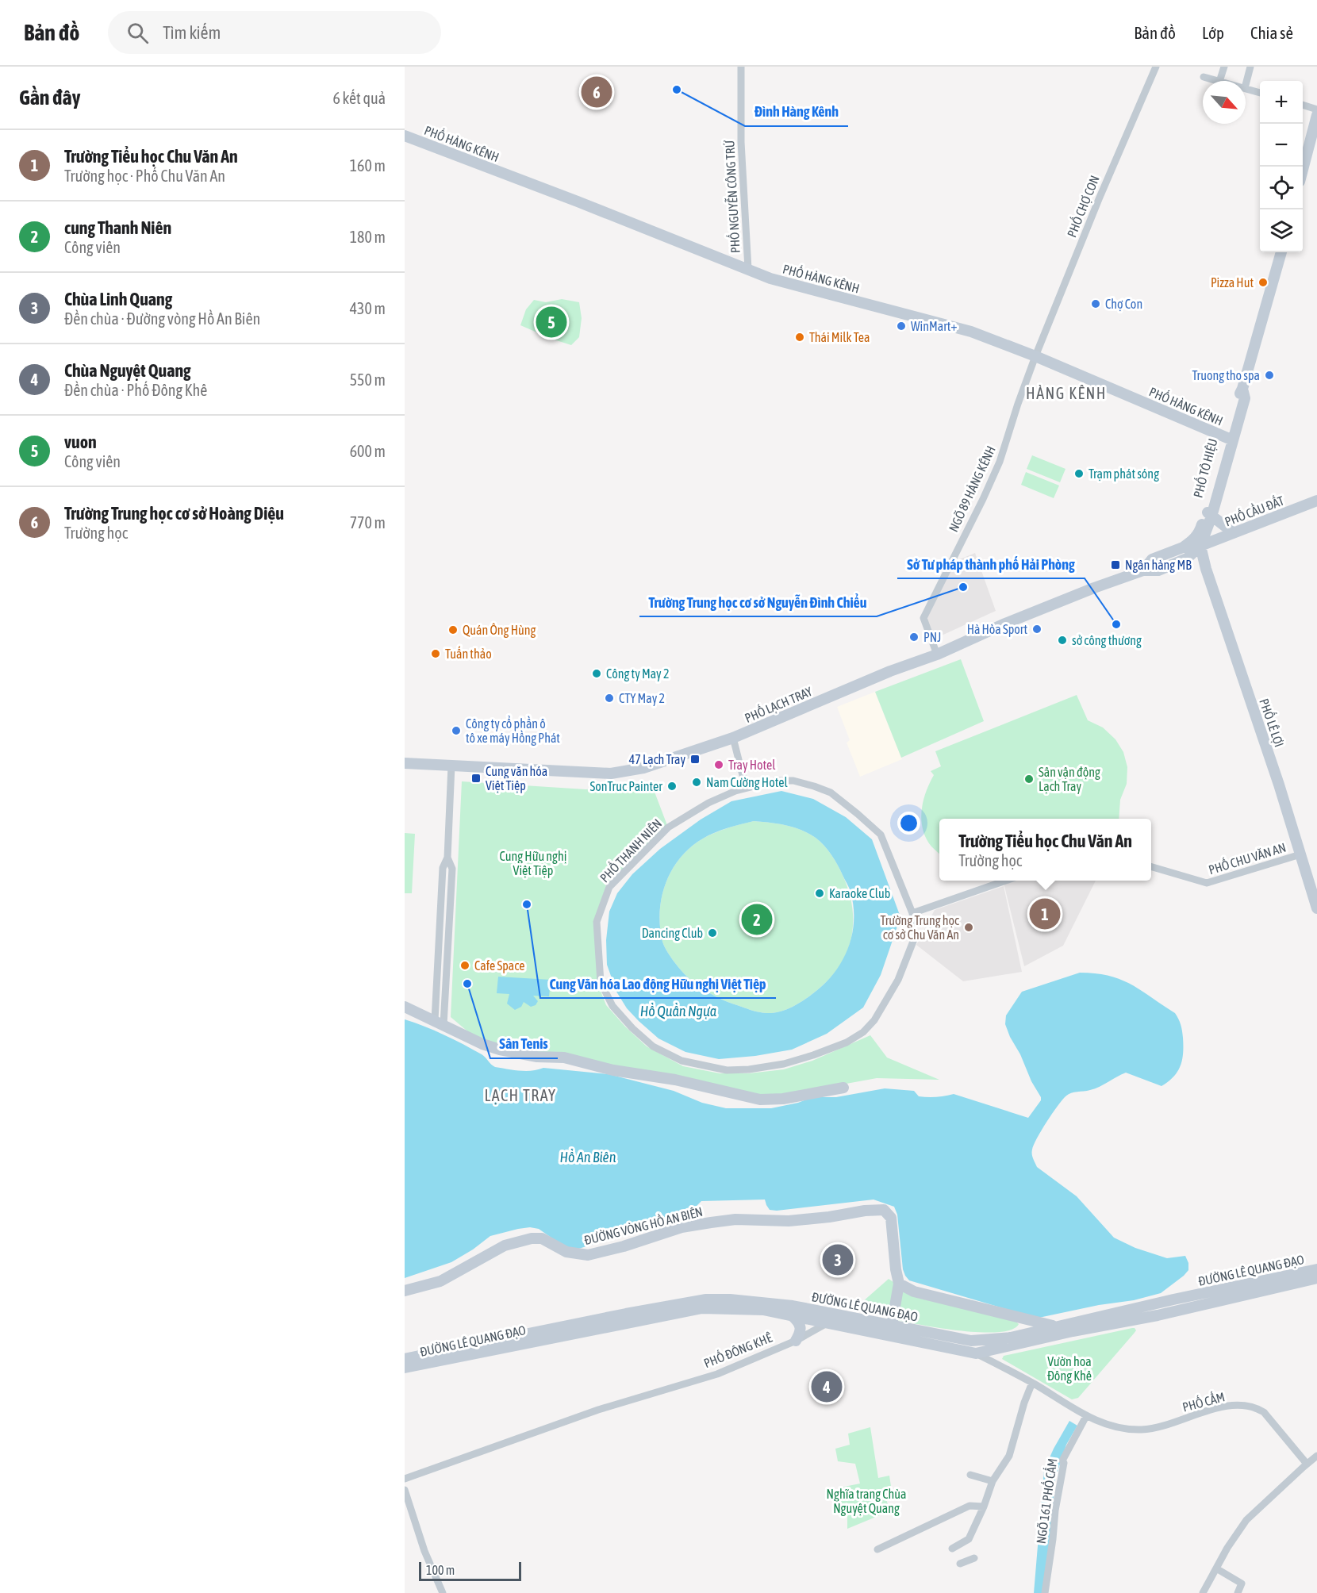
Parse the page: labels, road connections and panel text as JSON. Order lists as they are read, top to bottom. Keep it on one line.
{"streets":{"street":["PHỐ HÀNG KÊNH","PHỐ NGUYỄN CÔNG TRỨ","PHỐ CHỢ CON","PHỐ TÔ HIỆU","NGÕ 89 HÀNG KÊNH","PHỐ CẦU ĐẤT","PHỐ LẠCH TRAY","PHỐ LÊ LỢI","PHỐ THANH NIÊN","PHỐ CHU VĂN AN","ĐƯỜNG VÒNG HỒ AN BIÊN","ĐƯỜNG LÊ QUANG ĐẠO","PHỐ ĐÔNG KHÊ","PHỐ CẤM","NGÕ 161 PHỐ CẤM"]},"crossings":[["PHỐ HÀNG KÊNH","PHỐ NGUYỄN CÔNG TRỨ"],["PHỐ HÀNG KÊNH","PHỐ CHỢ CON"],["PHỐ HÀNG KÊNH","PHỐ TÔ HIỆU"],["PHỐ HÀNG KÊNH","NGÕ 89 HÀNG KÊNH"],["PHỐ CHỢ CON","NGÕ 89 HÀNG KÊNH"],["PHỐ TÔ HIỆU","PHỐ CẦU ĐẤT"],["PHỐ TÔ HIỆU","PHỐ LẠCH TRAY"],["PHỐ TÔ HIỆU","PHỐ LÊ LỢI"],["NGÕ 89 HÀNG KÊNH","PHỐ LẠCH TRAY"],["PHỐ CẦU ĐẤT","PHỐ LẠCH TRAY"],["PHỐ CẦU ĐẤT","PHỐ LÊ LỢI"],["PHỐ LẠCH TRAY","PHỐ LÊ LỢI"],["PHỐ LÊ LỢI","PHỐ CHU VĂN AN"],["ĐƯỜNG VÒNG HỒ AN BIÊN","ĐƯỜNG LÊ QUANG ĐẠO"],["ĐƯỜNG LÊ QUANG ĐẠO","PHỐ ĐÔNG KHÊ"],["PHỐ CẤM","NGÕ 161 PHỐ CẤM"]],"districts":["HÀNG KÊNH","LẠCH TRAY"],"water":["Hồ Quần Ngựa","Hồ An Biên"],"parks":["Cung Hữu nghị Việt Tiệp","Vườn hoa Đông Khê","Nghĩa trang Chùa Nguyệt Quang"],"places":{"other":["Đình Hàng Kênh","Pizza Hut","Chợ Con","WinMart+","Thái Milk Tea","Truong tho spa","Trạm phát sóng","Trường Trung học cơ sở Nguyễn Đình Chiểu","Sở Tư pháp thành phố Hải Phòng","Hà Hòa Sport","Quán Ông Hùng","PNJ","sở công thương","Tuấn thảo","Công ty May 2","CTY May 2","Công ty cổ phần ô tô xe máy Hồng Phát","Tray Hotel","Sân vận động Lạch Tray","Nam Cường Hotel","SonTruc Painter","Karaoke Club","Cung Văn hóa Lao động Hữu nghị Việt Tiệp","Trường Trung học cơ sở Chu Văn An","Dancing Club","Cafe Space","Sân Tenis"],"transit":["Ngân hàng MB","47 Lạch Tray","Cung văn hóa Việt Tiệp"]},"scale_bar":"100 m","north":"bottom right","page":{"header":"Bản đồ","search":"Tìm kiếm","nav":["Bản đồ","Lớp","Chia sẻ"],"heading":["Gần đây","6 kết quả"],"pins":["6","5","1","2","3","4"],"map_buttons":["+","−"],"list":[{"mark":"1","name":"Trường Tiểu học Chu Văn An","note":"Trường học · Phố Chu Văn An","value":"160 m"},{"mark":"2","name":"cung Thanh Niên","note":"Công viên","value":"180 m"},{"mark":"3","name":"Chùa Linh Quang","note":"Đền chùa · Đường vòng Hồ An Biên","value":"430 m"},{"mark":"4","name":"Chùa Nguyệt Quang","note":"Đền chùa · Phố Đông Khê","value":"550 m"},{"mark":"5","name":"vuon","note":"Công viên","value":"600 m"},{"mark":"6","name":"Trường Trung học cơ sở Hoàng Diệu","note":"Trường học","value":"770 m"}],"popup":["Trường Tiểu học Chu Văn An","Trường học"],"scale":"100 m"}}
